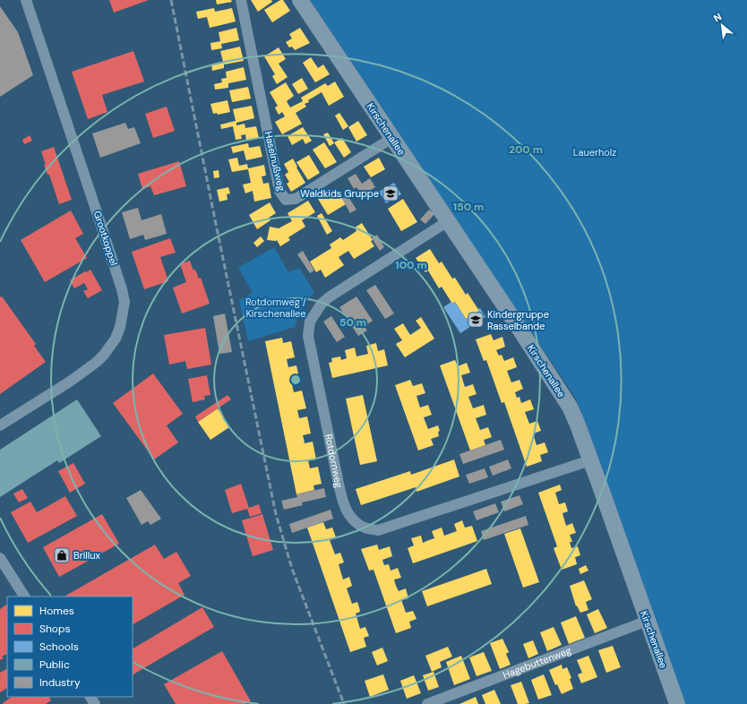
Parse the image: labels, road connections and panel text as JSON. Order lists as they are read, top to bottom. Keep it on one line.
{"streets":{"street":["Kirschenallee","Haselnußweg","Grootkoppel","Rotdornweg","Hagebuttenweg"]},"crossings":[["Kirschenallee","Haselnußweg"],["Kirschenallee","Rotdornweg"],["Kirschenallee","Hagebuttenweg"]],"parks":["Lauerholz","Rotdornweg / Kirschenallee"],"places":{"school or university":["Waldkids Gruppe","Kindergruppe Rasselbande"],"shop":["Brillux"]},"legend":["Homes","Shops","Schools","Public","Industry"],"north":"top left","rings":["200 m","150 m","100 m","50 m"]}
